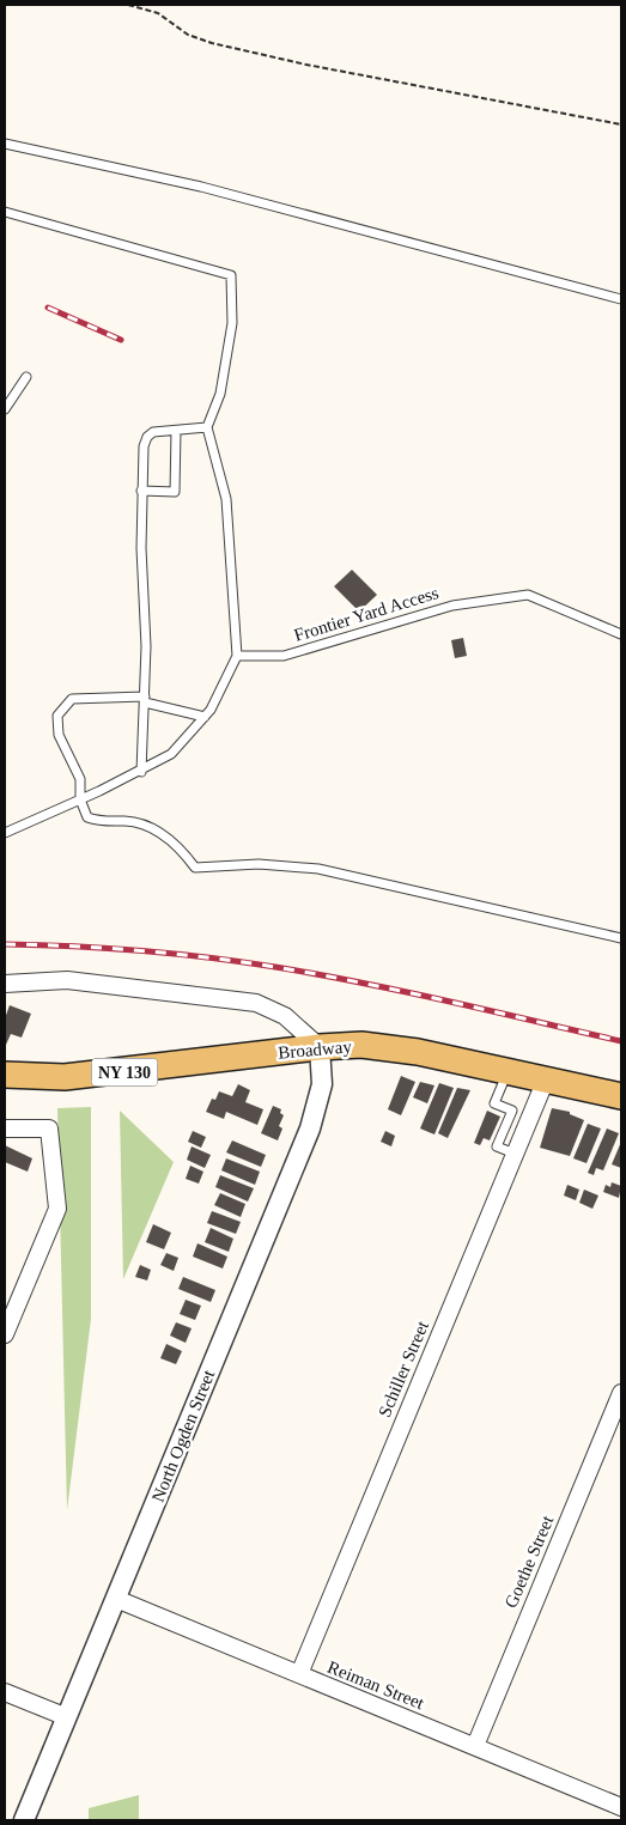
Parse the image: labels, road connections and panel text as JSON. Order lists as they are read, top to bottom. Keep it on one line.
{"streets":{"main road":["Broadway","NY 130"],"street":["Schiller Street","North Ogden Street","Goethe Street","Reiman Street"],"lane":["Frontier Yard Access"]},"crossings":[["Broadway","Schiller Street"],["Broadway","North Ogden Street"],["Schiller Street","Reiman Street"],["North Ogden Street","Reiman Street"],["Goethe Street","Reiman Street"]]}
